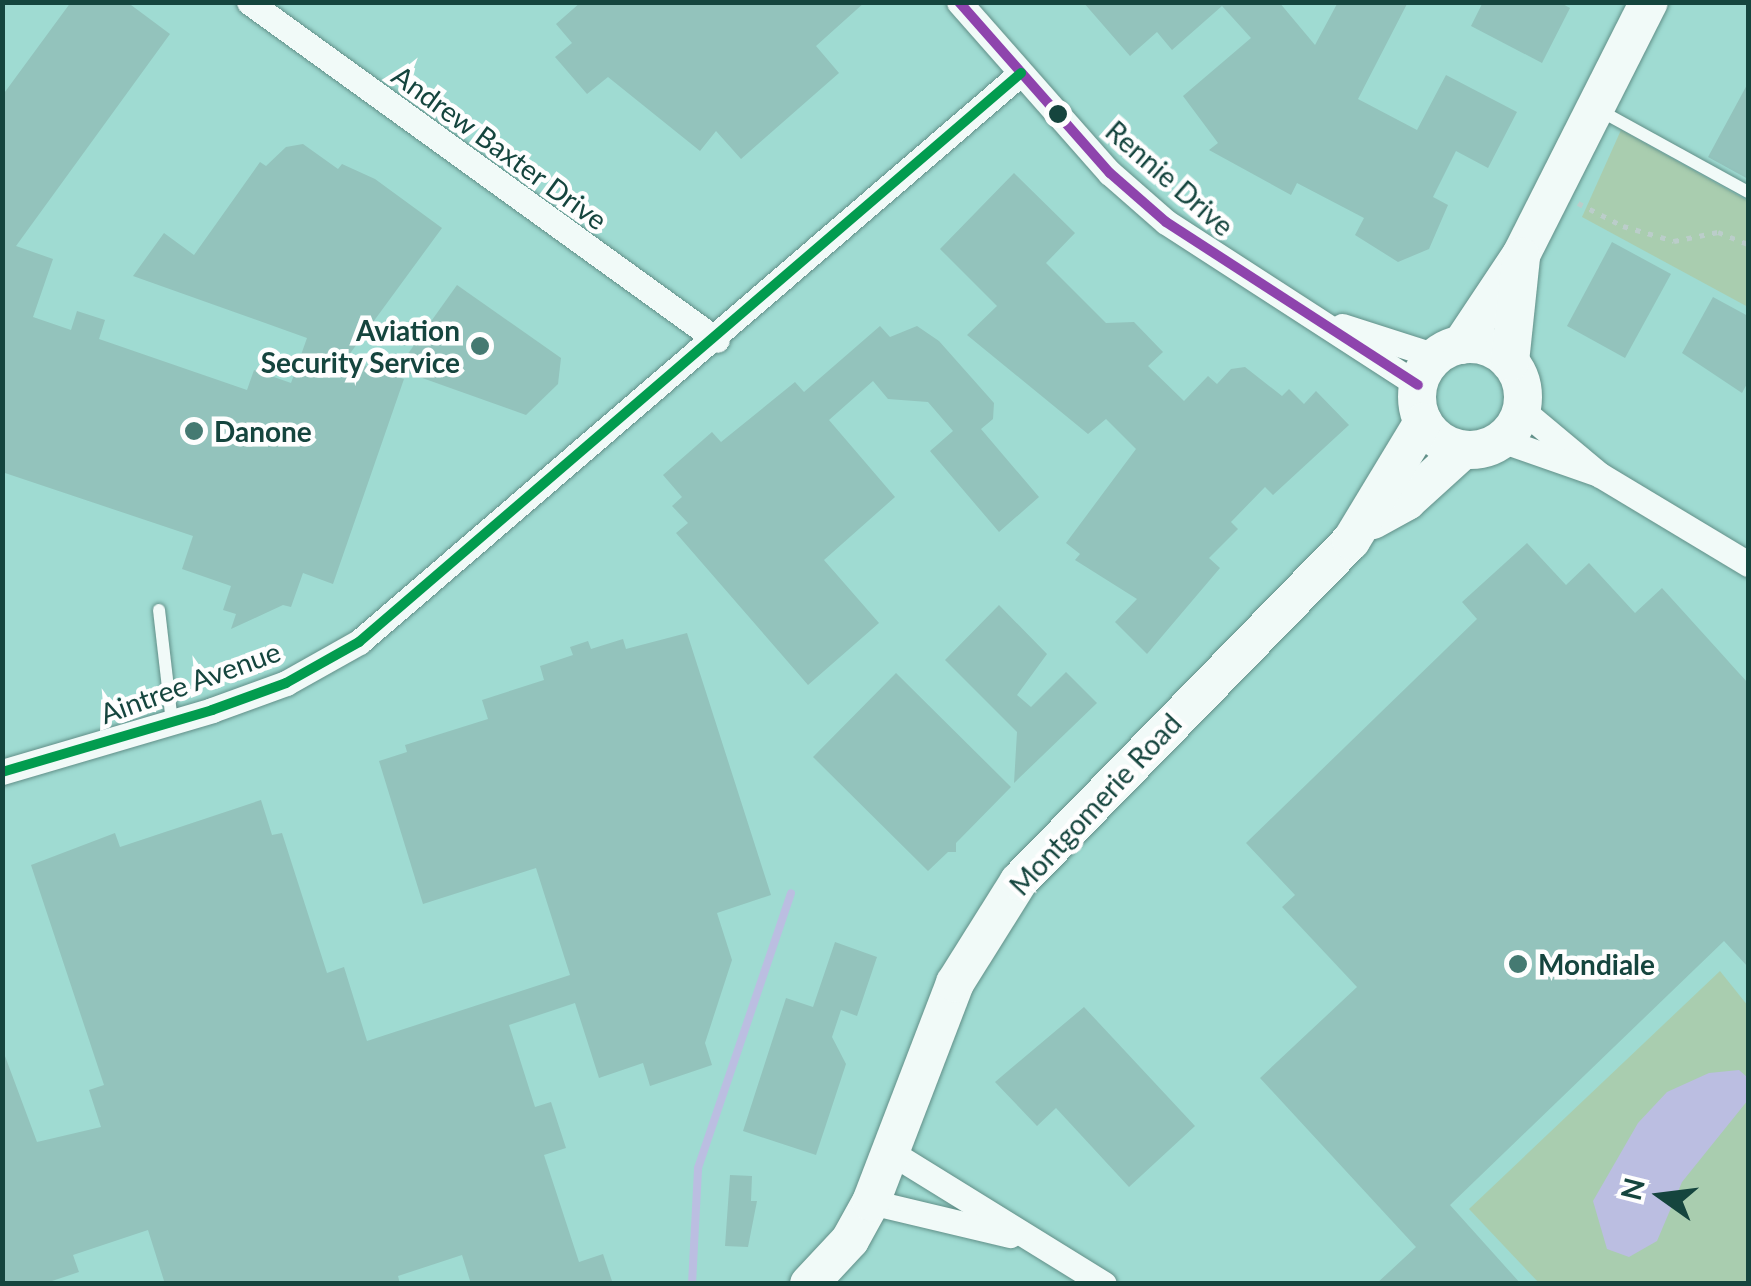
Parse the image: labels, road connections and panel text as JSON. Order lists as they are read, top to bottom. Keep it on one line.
{"streets":{"street":["Andrew Baxter Drive","Rennie Drive","Aintree Avenue","Montgomerie Road"]},"crossings":[["Andrew Baxter Drive","Aintree Avenue"],["Rennie Drive","Aintree Avenue"],["Rennie Drive","Montgomerie Road"]],"places":["Aviation Security Service","Danone","Mondiale"],"north":"left"}
